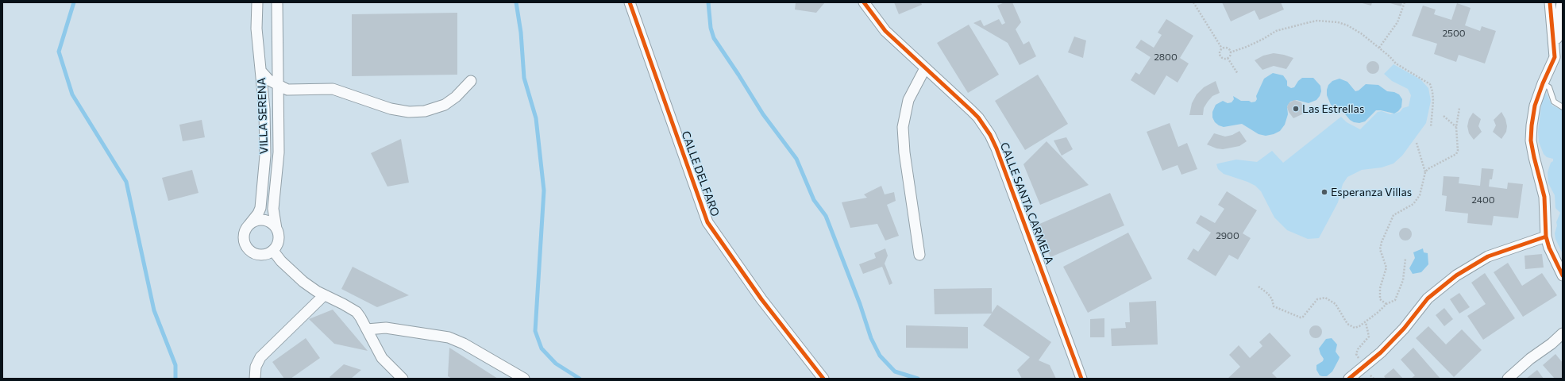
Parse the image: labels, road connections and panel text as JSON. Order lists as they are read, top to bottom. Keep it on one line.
{"streets":{"street":["VILLA SERENA","CALLE DEL FARO","CALLE SANTA CARMELA"]},"places":["Las Estrellas","Esperanza Villas"],"house_numbers":["2500","2800","2400","2900"]}
